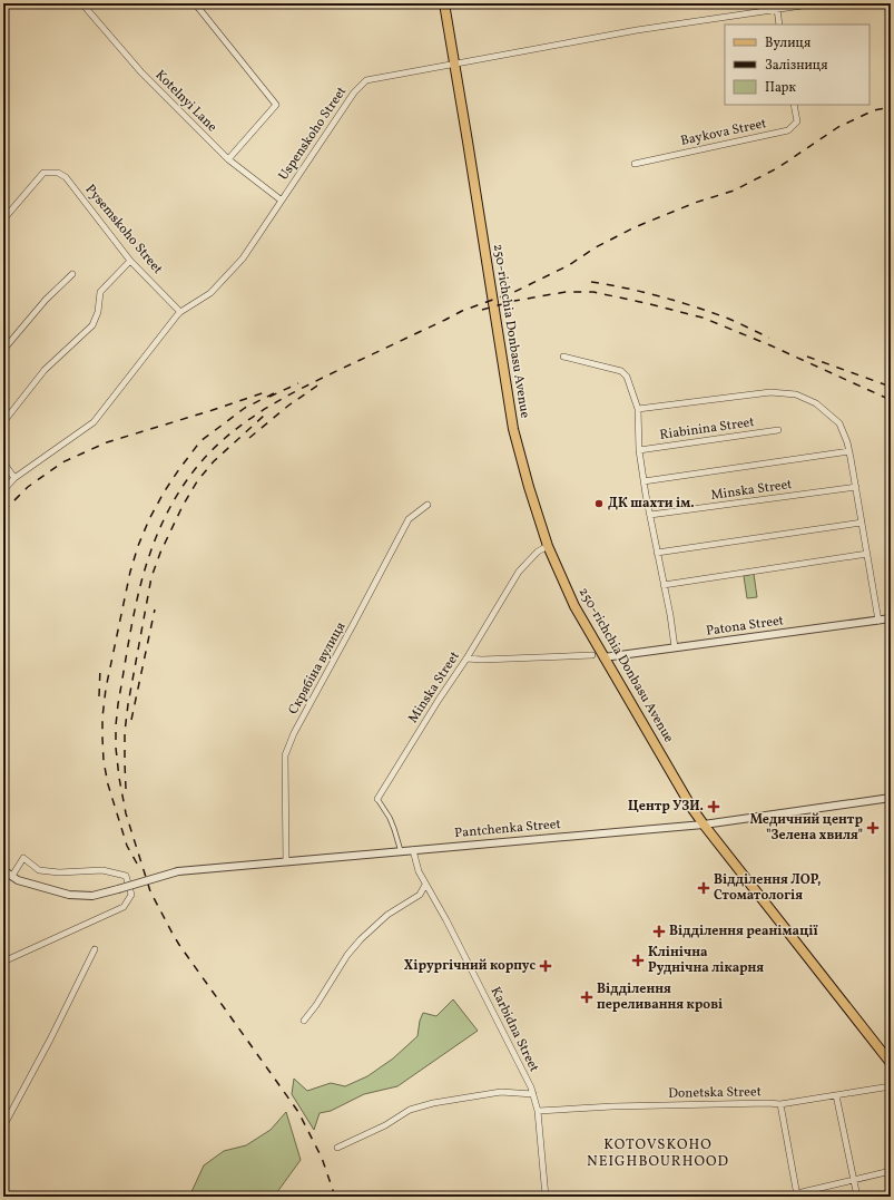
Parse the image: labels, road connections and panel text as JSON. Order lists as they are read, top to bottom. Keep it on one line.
{"streets":{"main road":["250-richchia Donbasu Avenue"],"street":["Kotelnyi Lane","Baykova Street","Uspenskoho Street","Pysemskoho Street","Riabinina Street","Minska Street","Patona Street","Скрябіна вулиця","Pantchenka Street","Karbidna Street","Donetska Street"]},"crossings":[["Kotelnyi Lane","Uspenskoho Street"],["Uspenskoho Street","Pysemskoho Street"],["Uspenskoho Street","250-richchia Donbasu Avenue"],["250-richchia Donbasu Avenue","Minska Street"],["250-richchia Donbasu Avenue","Patona Street"],["250-richchia Donbasu Avenue","Pantchenka Street"],["Minska Street","Pantchenka Street"],["Скрябіна вулиця","Pantchenka Street"],["Pantchenka Street","Karbidna Street"],["Karbidna Street","Donetska Street"]],"districts":["KOTOVSKOHO NEIGHBOURHOOD"],"places":{"other":["ДК шахти ім."],"health":["Центр УЗИ.","Медичний центр \"Зелена хвиля\"","Відділення ЛОР, Стоматологія","Відділення реанімації","Клінічна Руднічна лікарня","Хірургічний корпус","Відділення переливання крові"]},"legend":["Вулиця","Залізниця","Парк"]}
